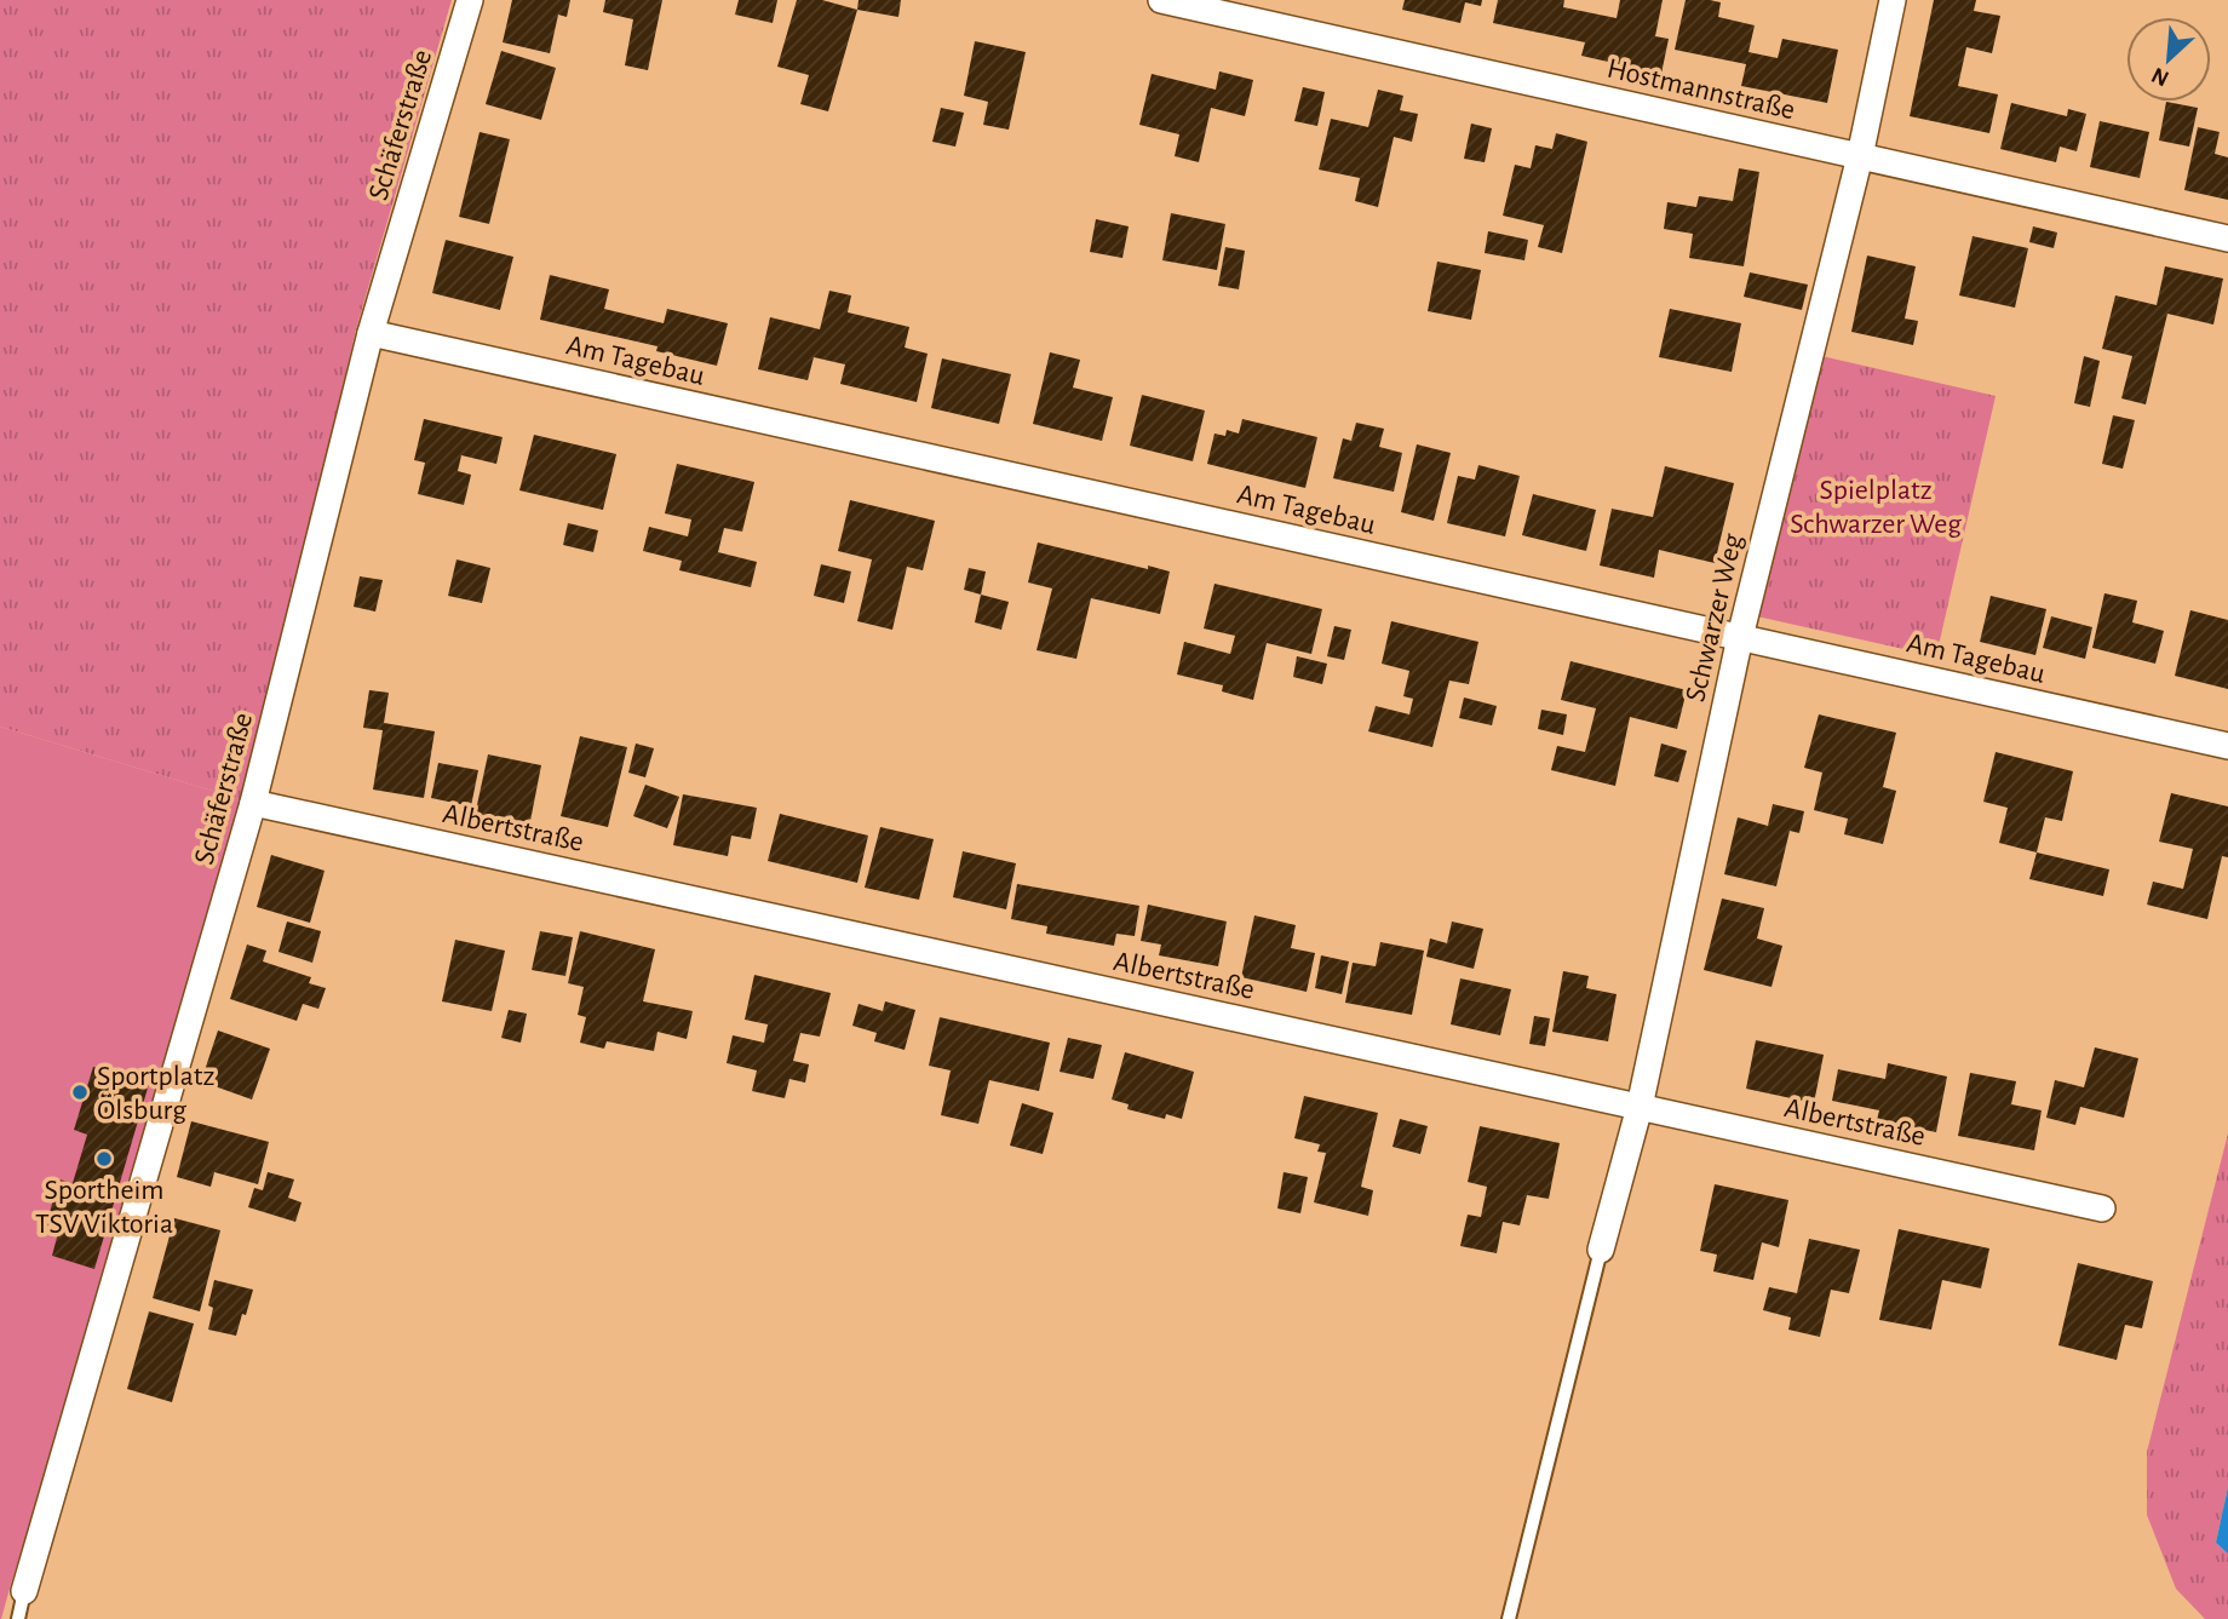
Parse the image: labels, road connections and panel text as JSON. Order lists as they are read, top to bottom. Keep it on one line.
{"streets":{"street":["Hostmannstraße","Schäferstraße","Am Tagebau","Schwarzer Weg","Albertstraße"]},"crossings":[["Hostmannstraße","Schwarzer Weg"],["Schäferstraße","Am Tagebau"],["Schäferstraße","Albertstraße"],["Am Tagebau","Schwarzer Weg"],["Schwarzer Weg","Albertstraße"]],"parks":["Spielplatz Schwarzer Weg"],"places":["Sportplatz Ölsburg","Sportheim TSV Viktoria"],"north":"bottom left"}
